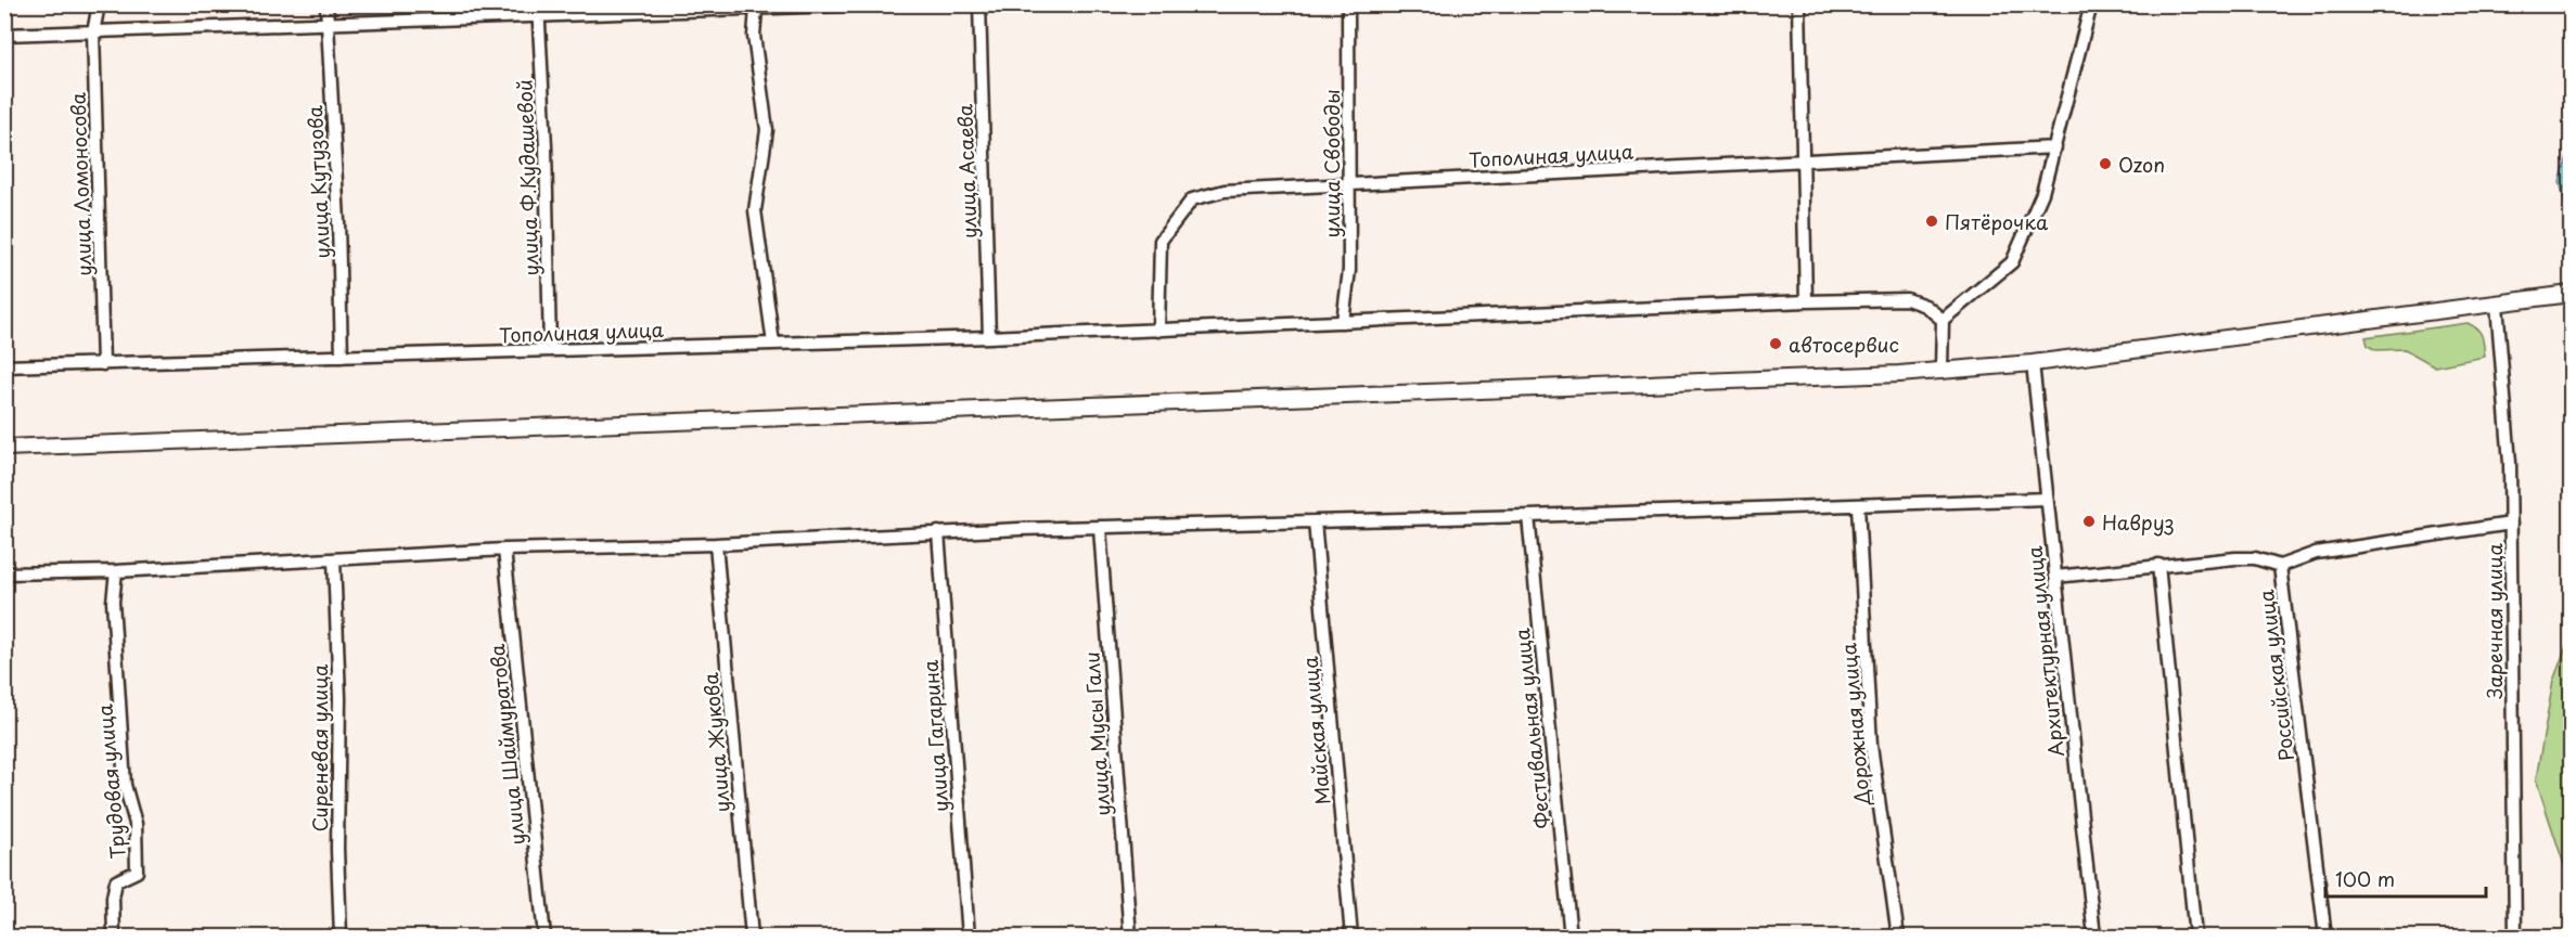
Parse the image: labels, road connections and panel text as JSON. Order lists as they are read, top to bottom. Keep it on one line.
{"streets":{"street":["Тополиная улица","улица Свободы","улица Асаева","улица Ф.Кудашевой","улица Кутузова","улица Ломоносова","Заречная улица","Архитектурная улица","Российская улица","Дорожная улица","Фестивальная улица","Майская улица","улица Мусы Гали","улица Гагарина","улица Жукова","улица Шаймуратова","Сиреневая улица","Трудовая улица"]},"crossings":[["Тополиная улица","улица Свободы"],["Тополиная улица","улица Асаева"],["Тополиная улица","улица Ф.Кудашевой"],["Тополиная улица","улица Кутузова"],["Тополиная улица","улица Ломоносова"],["Заречная улица","Российская улица"]],"places":["Ozon","Пятёрочка","автосервис","Навруз"],"scale_bar":"100 m"}
